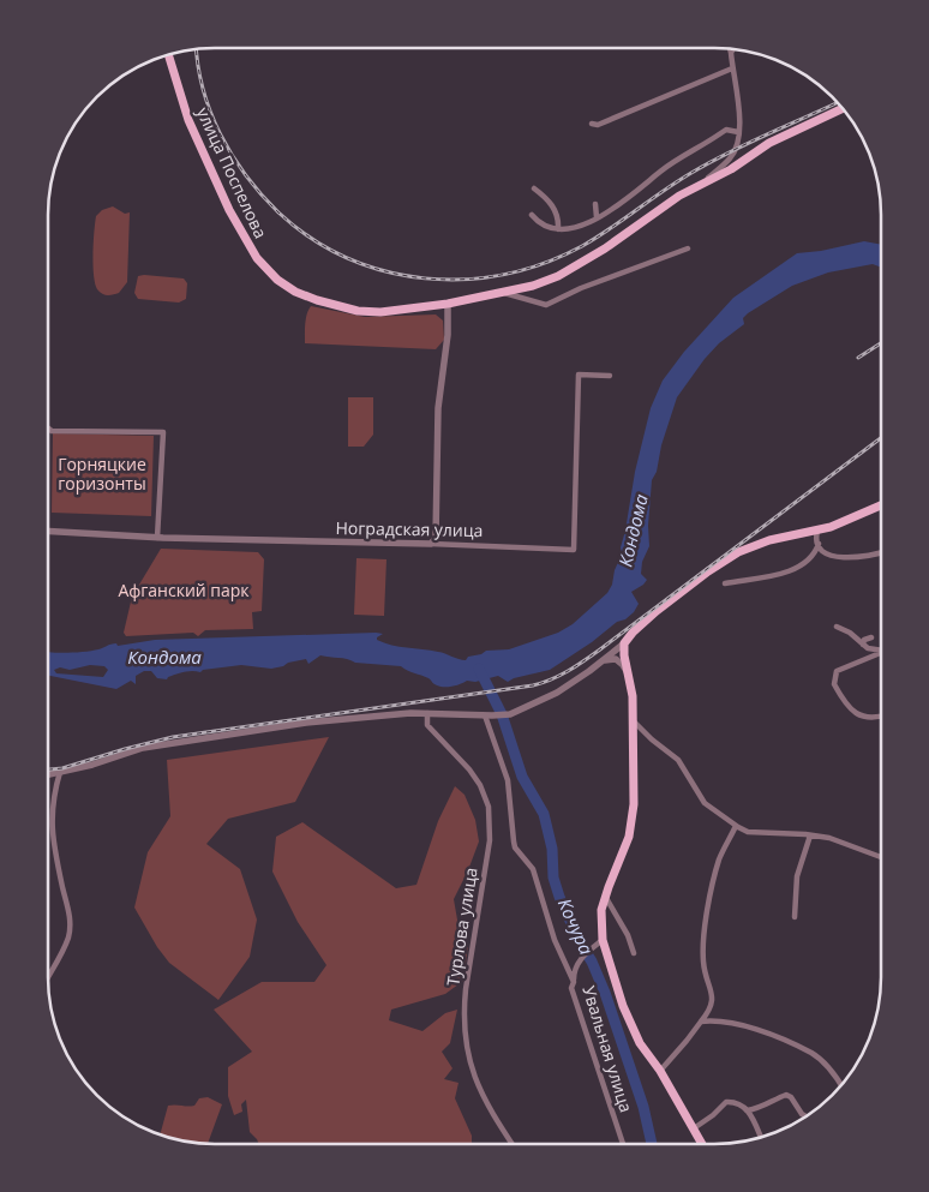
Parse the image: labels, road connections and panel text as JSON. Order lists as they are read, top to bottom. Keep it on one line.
{"streets":{"main road":["улица Поспелова"],"street":["Ноградская улица","Турлова улица","Увальная улица"]},"water":["Кондома","Кочура"],"parks":["Горняцкие горизонты","Афганский парк"]}
